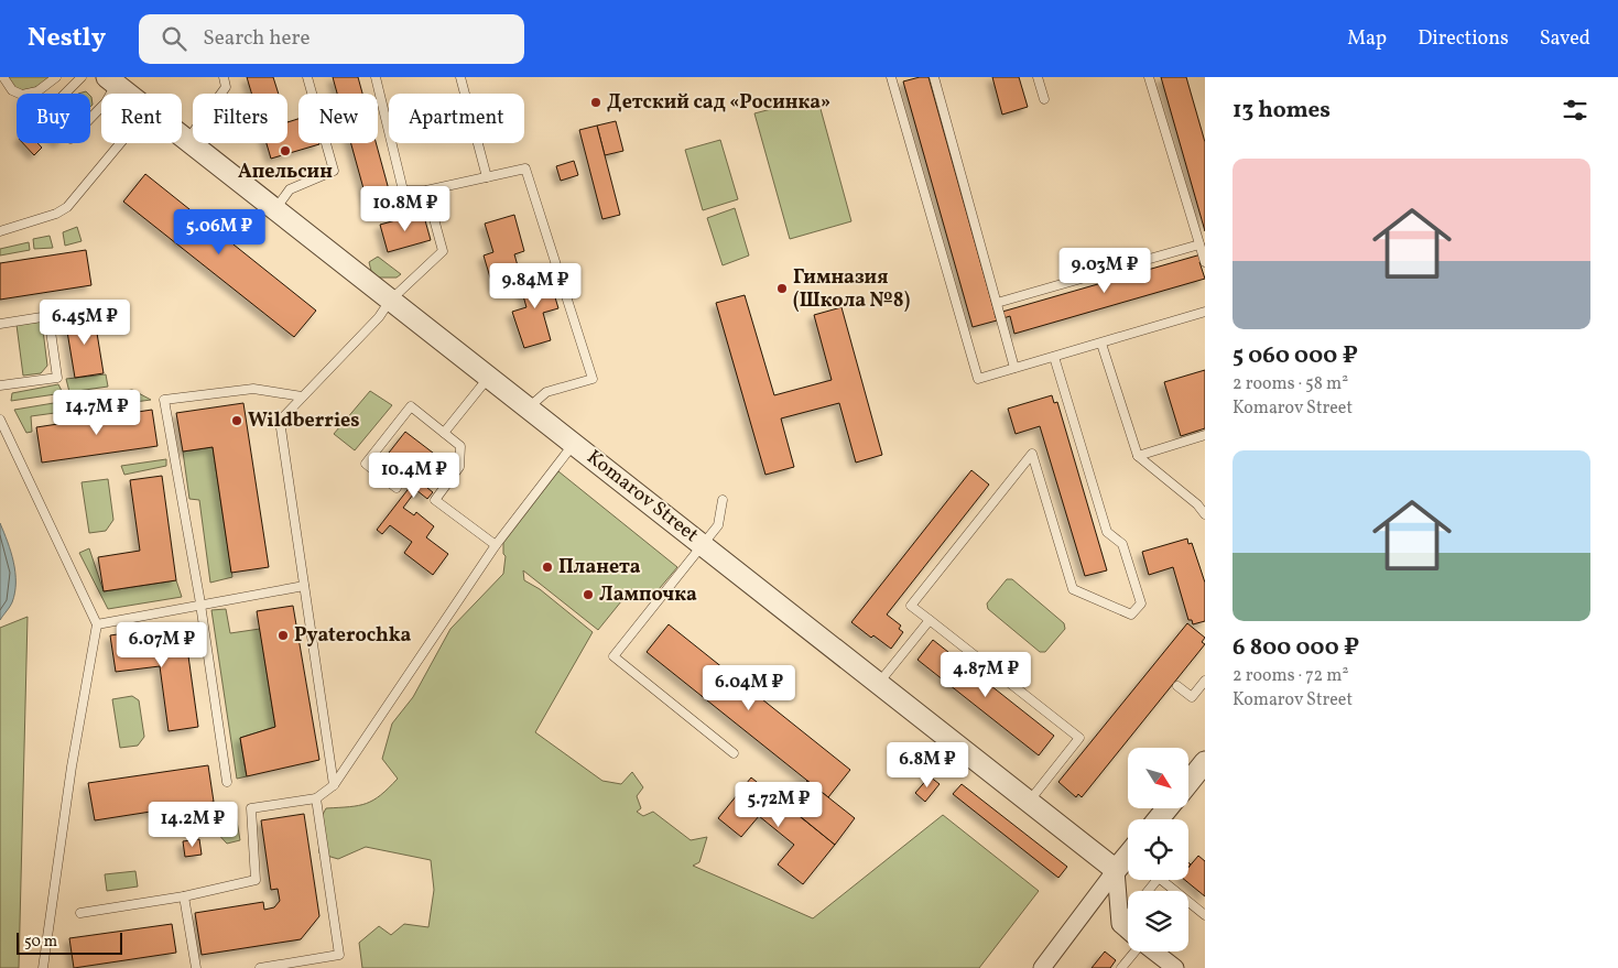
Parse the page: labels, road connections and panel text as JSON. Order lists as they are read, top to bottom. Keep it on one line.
{"streets":{"street":["Komarov Street"]},"places":["Детский сад «Росинка»","Апельсин","Гимназия (Школа №8)","Wildberries","Планета","Лампочка","Pyaterochka"],"scale_bar":"50 m","north":"bottom right","page":{"header":"Nestly","search":"Search here","nav":["Map","Directions","Saved"],"heading":"13 homes","chip":["Buy","Rent","Filters","New","Apartment"],"list":[{"name":"5 060 000 ₽","note":"2 rooms · 58 m² · Komarov Street"},{"name":"6 800 000 ₽","note":"2 rooms · 72 m² · Komarov Street"}],"price":["10.8M ₽","5.06M ₽","9.03M ₽","9.84M ₽","6.45M ₽","14.7M ₽","10.4M ₽","6.07M ₽","4.87M ₽","6.04M ₽","6.8M ₽","5.72M ₽","14.2M ₽"],"scale":"50 m"}}
